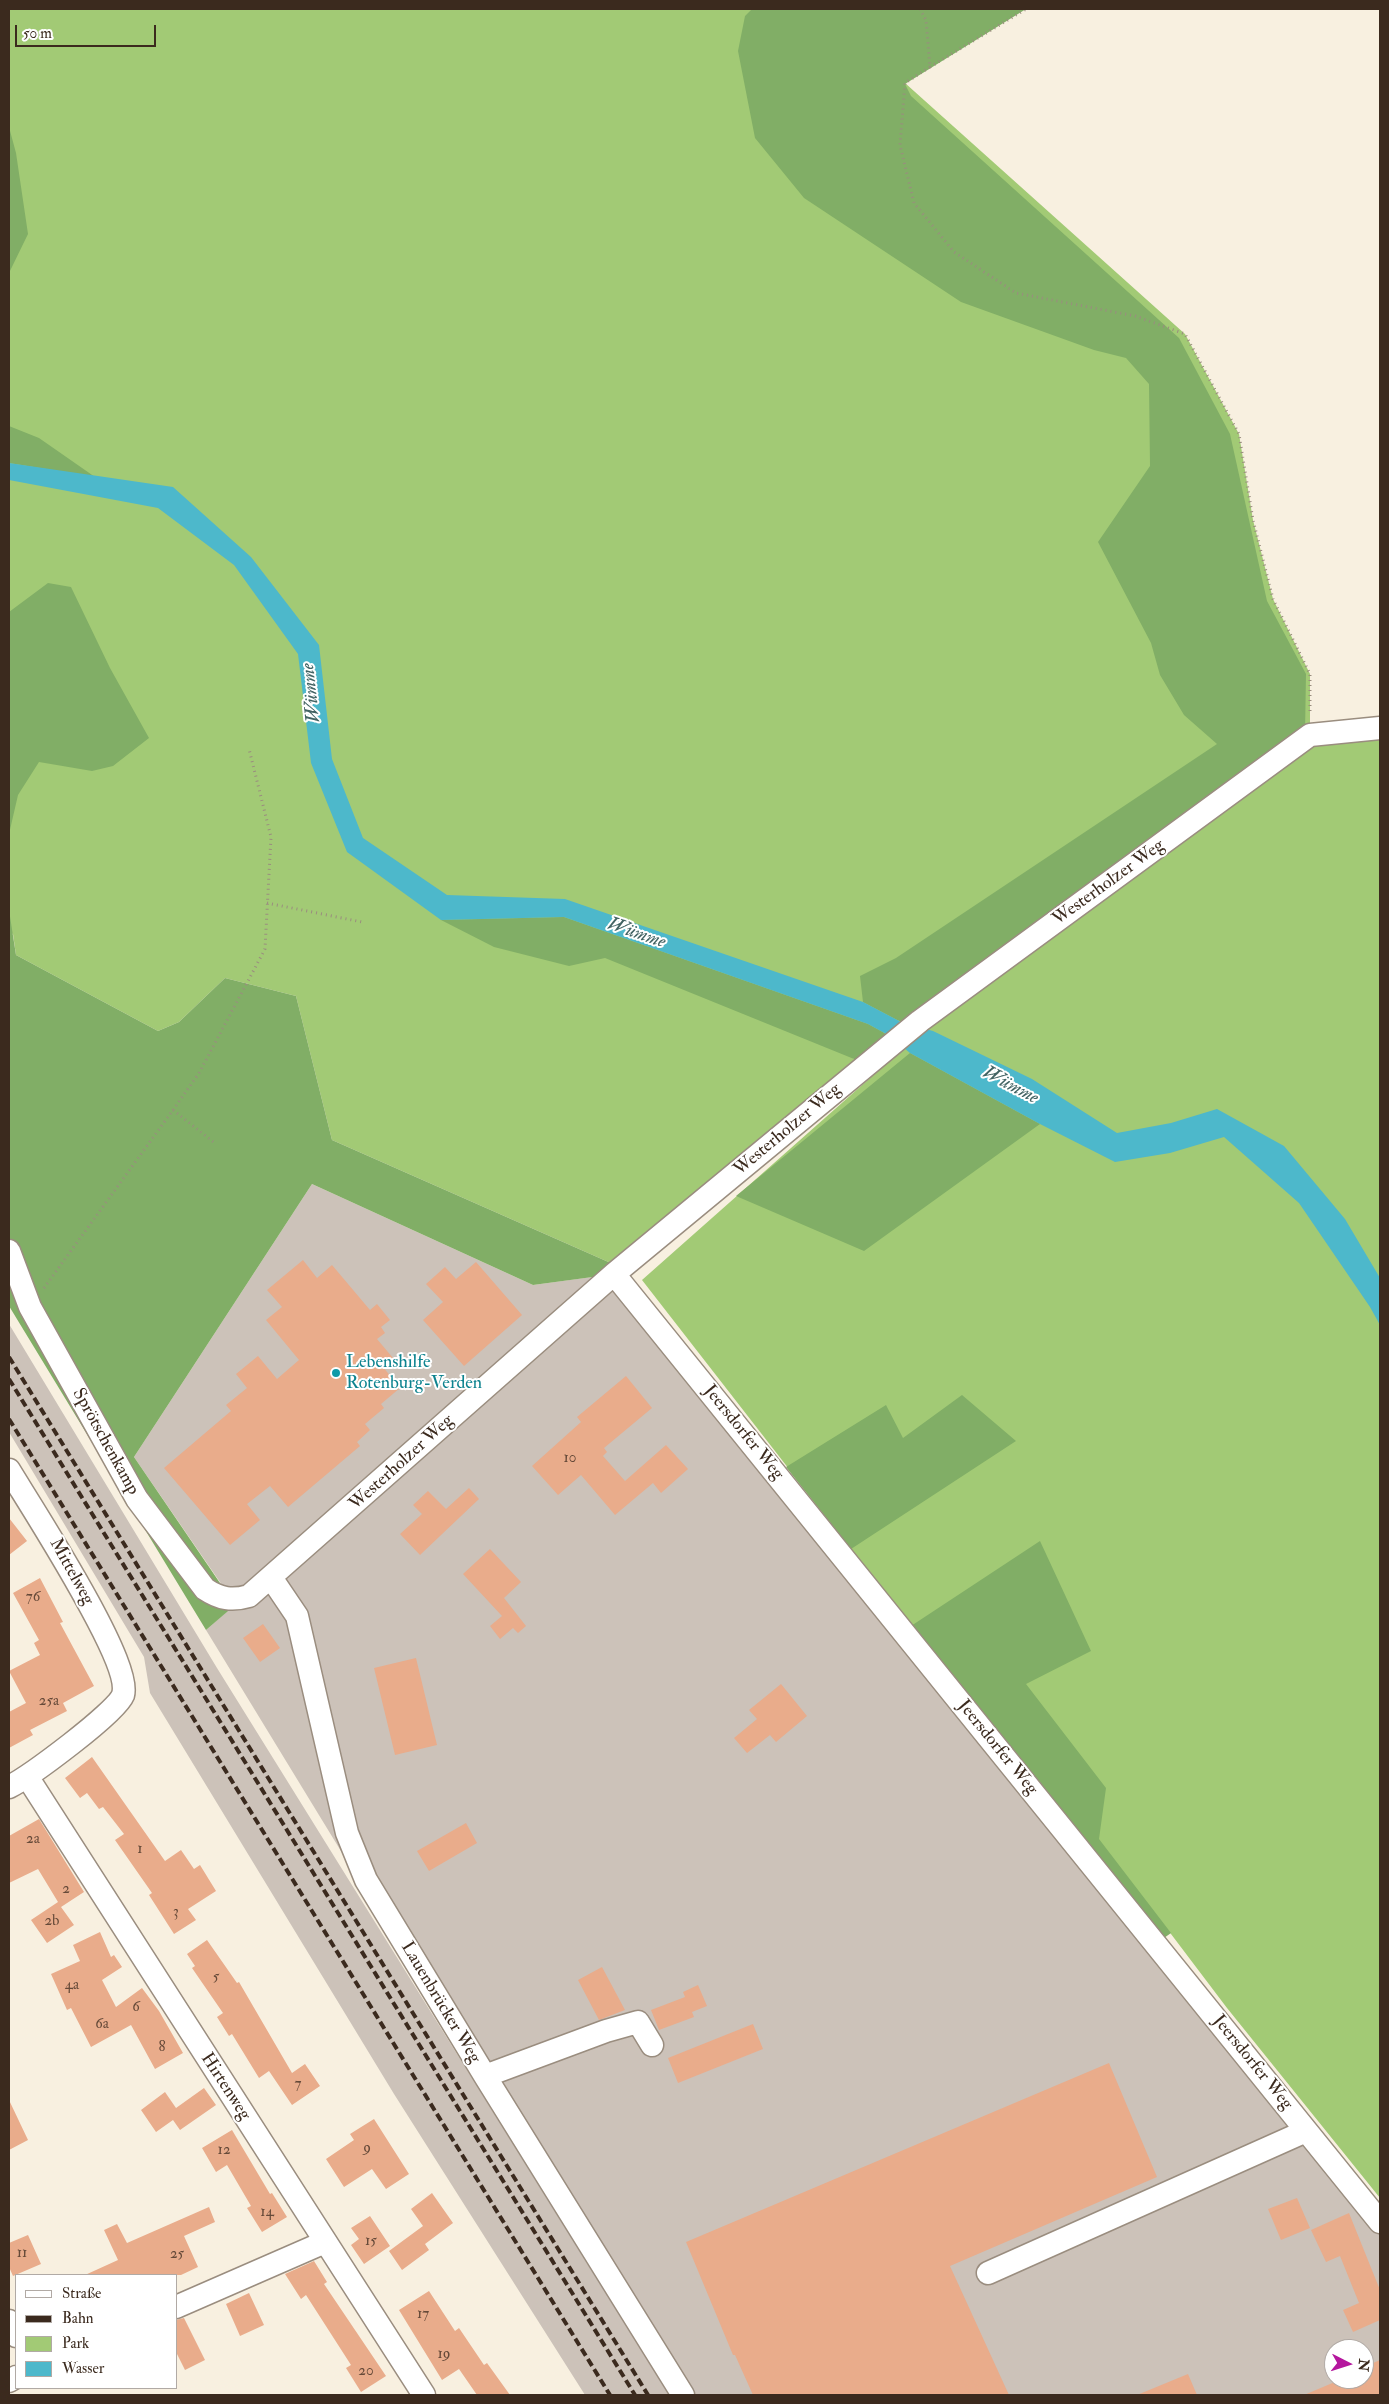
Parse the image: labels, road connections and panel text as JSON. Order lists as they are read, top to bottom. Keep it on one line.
{"streets":{"street":["Westerholzer Weg","Jeersdorfer Weg","Sprötschenkamp","Mittelweg","Lauenbrücker Weg","Hirtenweg"]},"crossings":[["Westerholzer Weg","Jeersdorfer Weg"],["Westerholzer Weg","Sprötschenkamp"],["Westerholzer Weg","Lauenbrücker Weg"],["Mittelweg","Hirtenweg"]],"water":["Wümme"],"places":["Lebenshilfe Rotenburg-Verden"],"house_numbers":["10","76","25a","2a","1","2","3","2b","5","4a","6","6a","8","7","9","12","14","15","11","25","17","19","20"],"legend":["Straße","Bahn","Park","Wasser"],"scale_bar":"50 m","north":"right"}
